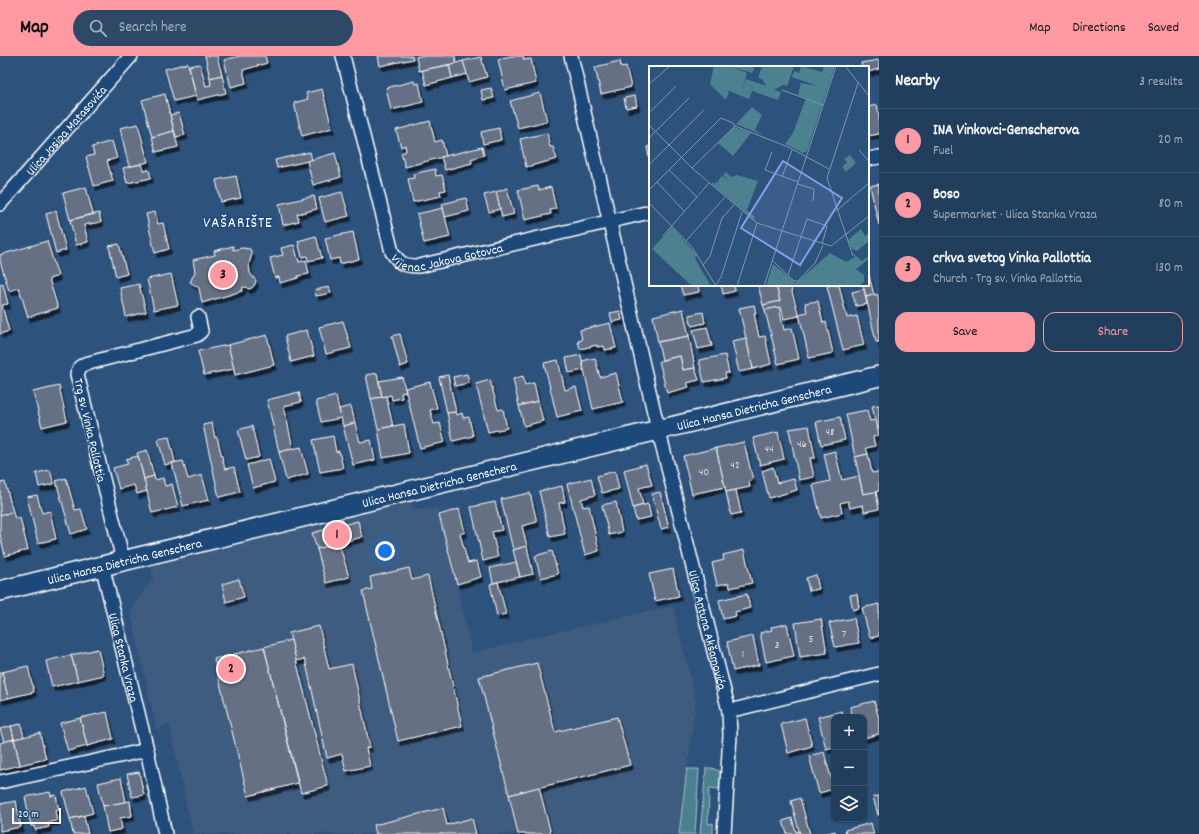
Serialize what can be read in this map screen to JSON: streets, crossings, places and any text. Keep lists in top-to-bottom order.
{
  "streets": {
    "main road": ["Ulica Hansa Dietricha Genschera"],
    "street": [
      "Ulica Josipa Matasovića",
      "Vijenac Jakova Gotovca",
      "Trg sv. Vinka Pallottia",
      "Ulica Antuna Akšamovića",
      "Ulica Stanka Vraza"
    ]
  },
  "crossings": [
    ["Ulica Hansa Dietricha Genschera", "Trg sv. Vinka Pallottia"],
    ["Ulica Hansa Dietricha Genschera", "Ulica Antuna Akšamovića"],
    ["Ulica Hansa Dietricha Genschera", "Ulica Stanka Vraza"]
  ],
  "districts": ["VAŠARIŠTE"],
  "house_numbers": [
    "48",
    "46",
    "44",
    "42",
    "40",
    "7",
    "5",
    "3",
    "1"
  ],
  "scale_bar": "20 m",
  "page": {
    "header": "Map",
    "search": "Search here",
    "nav": ["Map", "Directions", "Saved"],
    "heading": ["Nearby", "3 results"],
    "list": [
      {
        "mark": "1",
        "name": "INA Vinkovci-Genscherova",
        "note": "Fuel",
        "value": "20 m"
      },
      {
        "mark": "2",
        "name": "Boso",
        "note": "Supermarket · Ulica Stanka Vraza",
        "value": "80 m"
      },
      {
        "mark": "3",
        "name": "crkva svetog Vinka Pallottia",
        "note": "Church · Trg sv. Vinka Pallottia",
        "value": "130 m"
      }
    ],
    "pins": ["3", "1", "2"],
    "buttons": ["Save", "Share"],
    "map_buttons": ["+", "−"],
    "scale": "20 m"
  }
}
